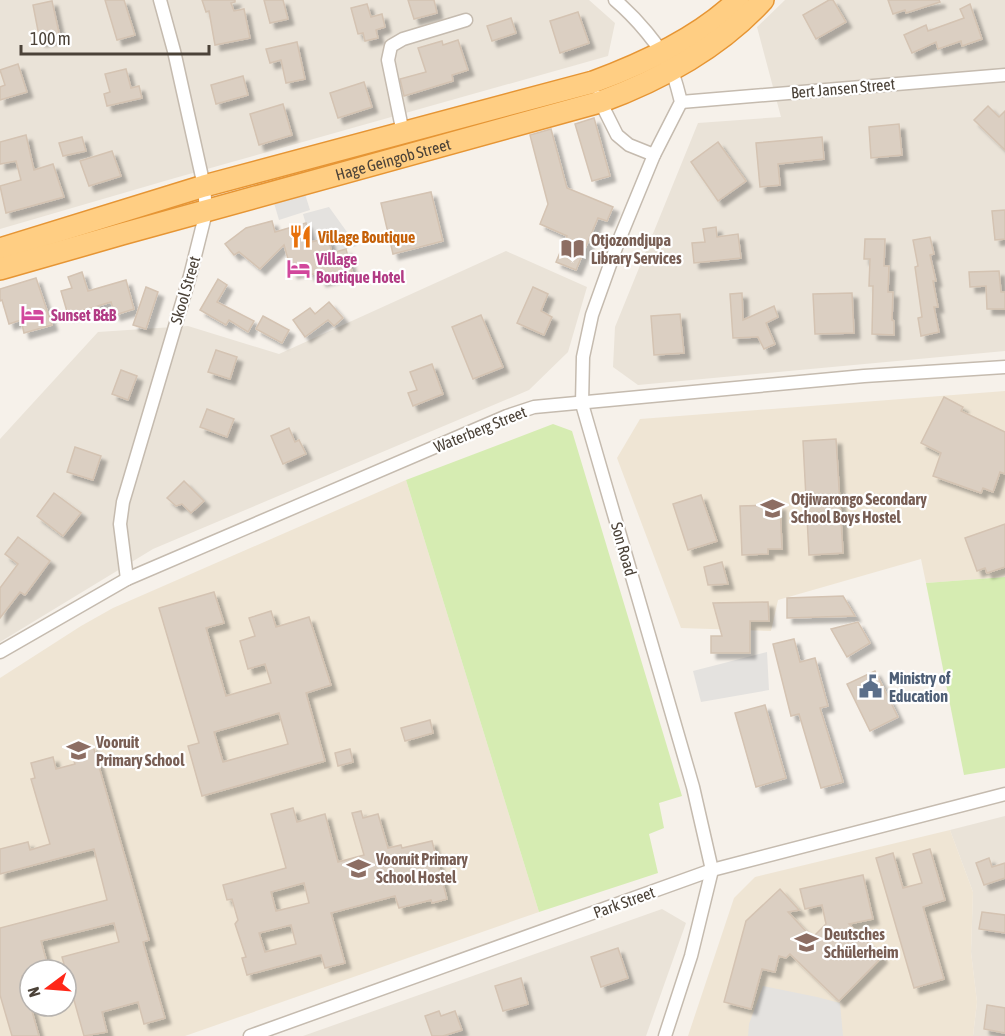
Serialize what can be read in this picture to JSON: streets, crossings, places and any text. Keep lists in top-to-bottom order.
{
  "streets": {
    "highway": ["Hage Geingob Street"],
    "street": [
      "Bert Jansen Street",
      "Skool Street",
      "Waterberg Street",
      "Son Road",
      "Park Street"
    ]
  },
  "crossings": [
    ["Bert Jansen Street", "Son Road"],
    ["Hage Geingob Street", "Skool Street"],
    ["Skool Street", "Waterberg Street"],
    ["Waterberg Street", "Son Road"],
    ["Son Road", "Park Street"]
  ],
  "places": {
    "restaurant": ["Village Boutique"],
    "library": ["Otjozondjupa Library Services"],
    "hotel": ["Village Boutique Hotel", "Sunset B&B"],
    "school or university": [
      "Otjiwarongo Secondary School Boys Hostel",
      "Vooruit Primary School",
      "Vooruit Primary School Hostel",
      "Deutsches Schülerheim"
    ],
    "public building": ["Ministry of Education"]
  },
  "scale_bar": "100 m",
  "north": "left"
}
